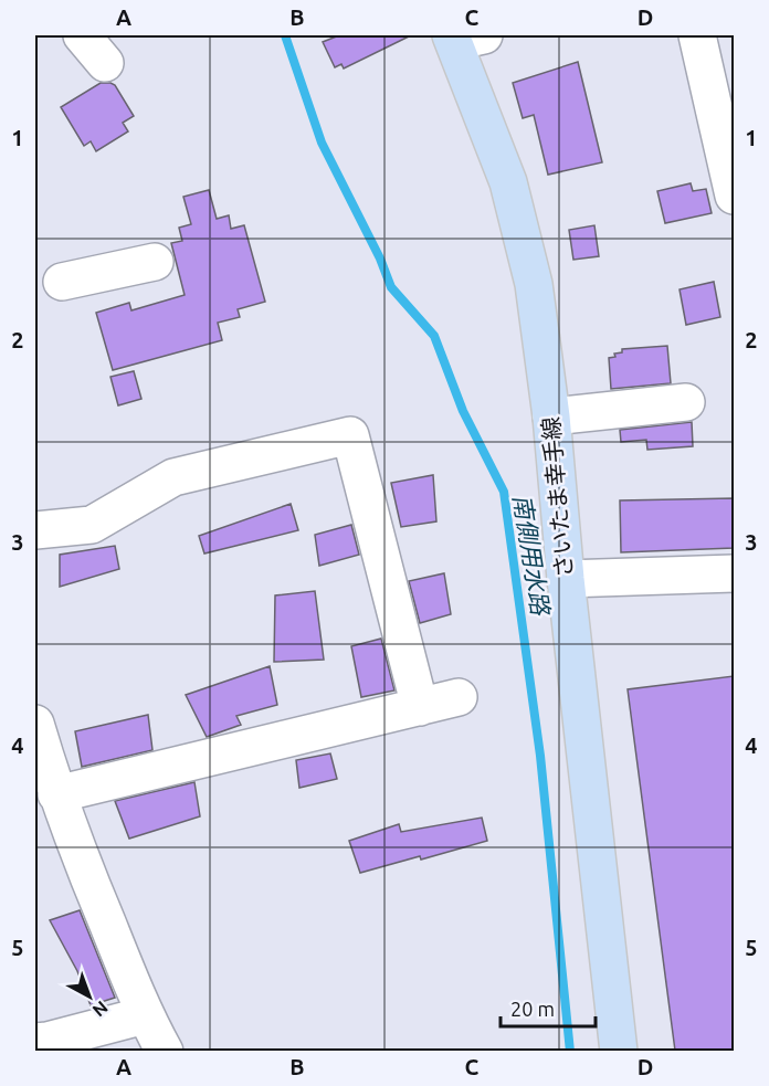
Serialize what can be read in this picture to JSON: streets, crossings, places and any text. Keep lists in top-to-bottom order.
{
  "streets": {
    "main road": ["さいたま幸手線"]
  },
  "water": ["南側用水路"],
  "scale_bar": "20 m",
  "north": "bottom right",
  "grid": {
    "columns": [
      "A",
      "B",
      "C",
      "D"
    ],
    "rows": [
      "1",
      "2",
      "3",
      "4",
      "5"
    ]
  }
}
